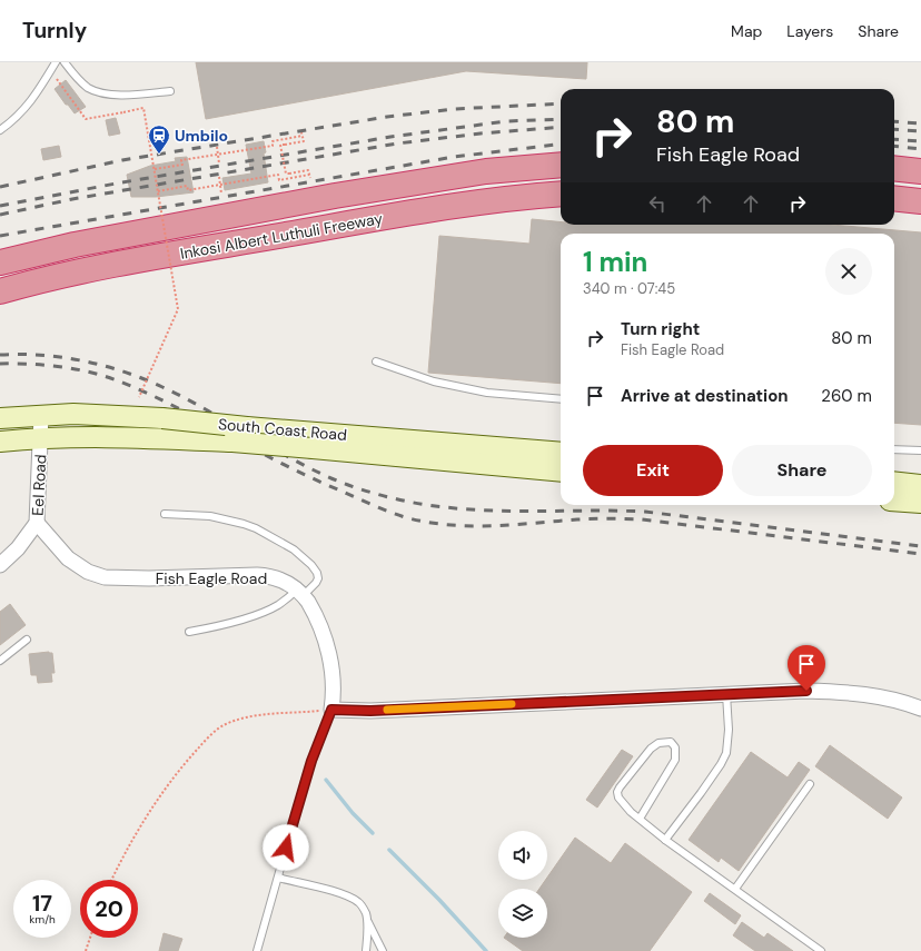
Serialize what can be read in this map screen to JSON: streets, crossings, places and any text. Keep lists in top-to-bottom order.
{
  "streets": {
    "highway": ["Inkosi Albert Luthuli Freeway"],
    "street": ["South Coast Road", "Eel Road", "Fish Eagle Road"]
  },
  "crossings": [
    ["South Coast Road", "Eel Road"],
    ["Eel Road", "Fish Eagle Road"]
  ],
  "places": {
    "station": ["Umbilo"]
  },
  "page": {
    "header": "Turnly",
    "nav": ["Map", "Layers", "Share"],
    "turn": ["80 m", "Fish Eagle Road"],
    "heading": ["1 min", "340 m · 07:45"],
    "list": [
      {
        "name": "Turn right",
        "note": "Fish Eagle Road",
        "value": "80 m"
      },
      {
        "name": "Arrive at destination",
        "value": "260 m"
      }
    ],
    "buttons": ["Exit", "Share"],
    "speed": "17 km/h",
    "limit": "20"
  }
}
